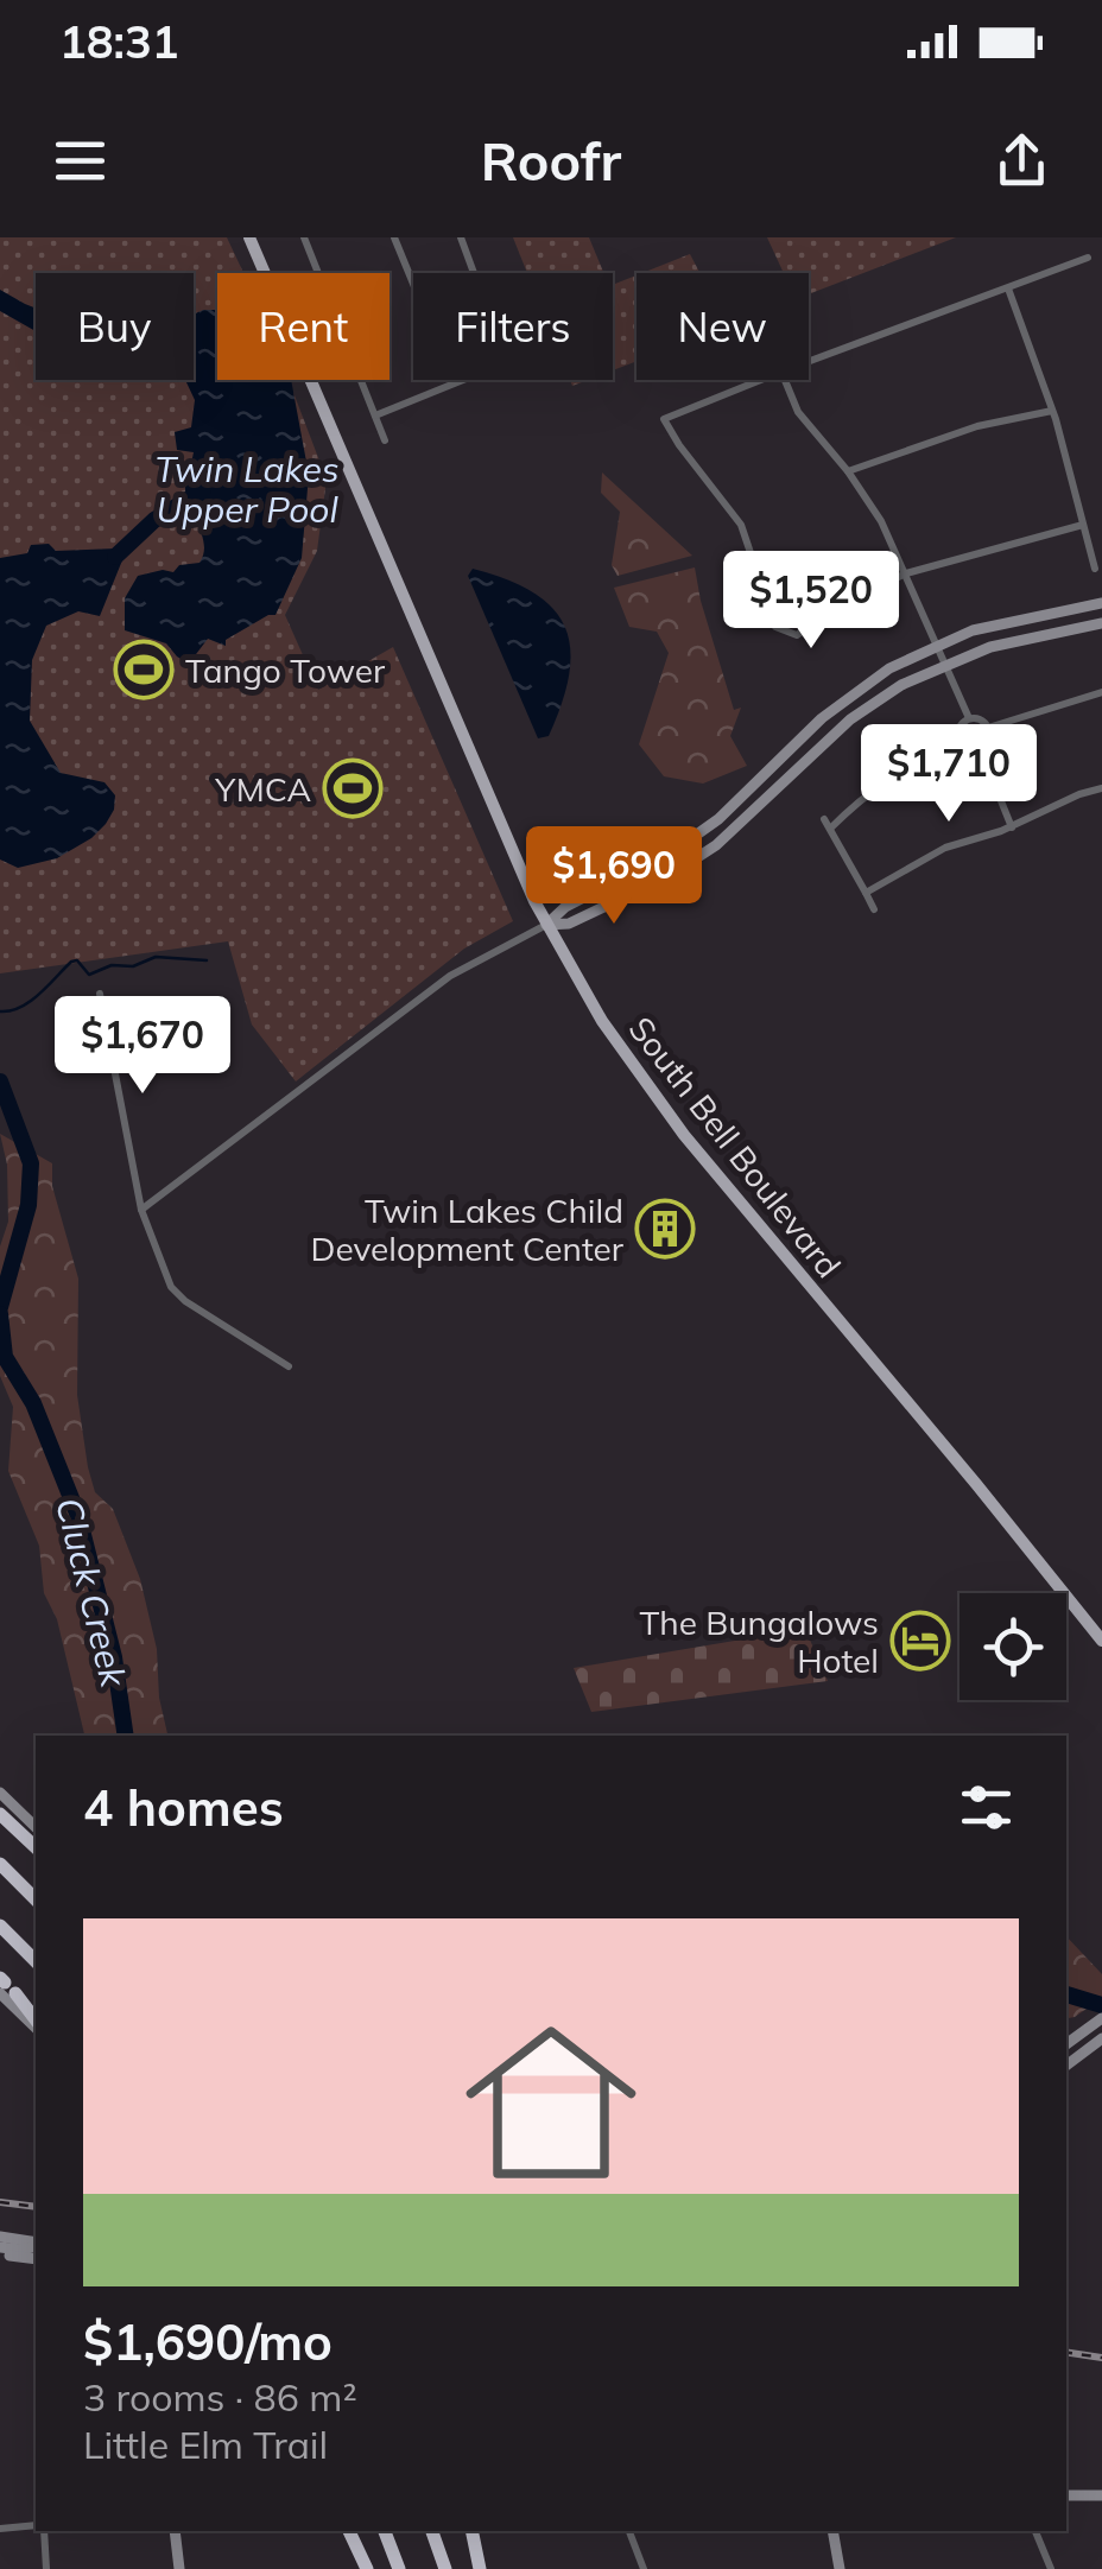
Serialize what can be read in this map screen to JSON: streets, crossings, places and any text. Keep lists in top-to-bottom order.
{
  "streets": {
    "main road": ["South Bell Boulevard"]
  },
  "water": ["Twin Lakes Upper Pool", "Cluck Creek"],
  "places": {
    "sports": ["Tango Tower", "YMCA"],
    "building": ["Twin Lakes Child Development Center"],
    "hotel": ["The Bungalows Hotel"]
  },
  "page": {
    "status": "18:31",
    "header": "Roofr",
    "chip": [
      "Buy",
      "Rent",
      "Filters",
      "New"
    ],
    "price": [
      "$1,520",
      "$1,710",
      "$1,690",
      "$1,670"
    ],
    "heading": "4 homes",
    "list": [
      {
        "name": "$1,690/mo",
        "note": "3 rooms · 86 m² · Little Elm Trail"
      }
    ]
  }
}
